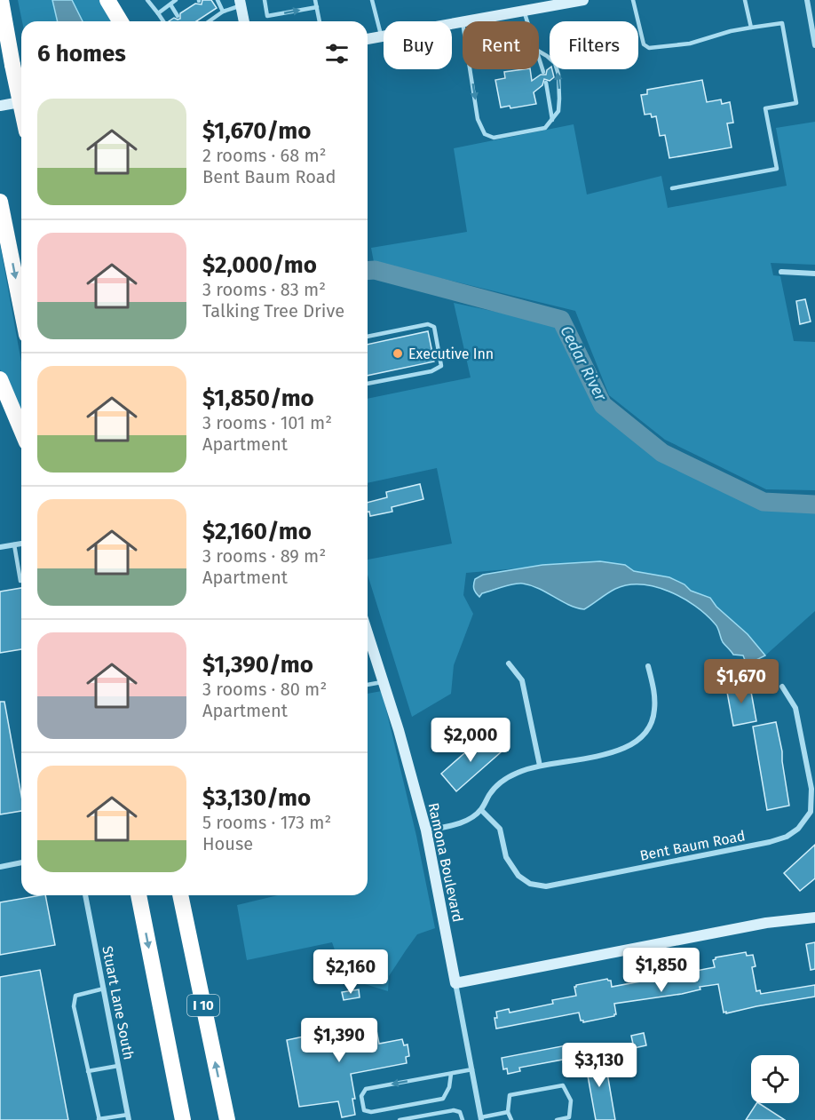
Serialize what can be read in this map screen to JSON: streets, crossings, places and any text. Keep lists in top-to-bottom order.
{
  "streets": {
    "highway": ["I 10"],
    "street": ["Bent Baum Road", "Ramona Boulevard", "Stuart Lane South"]
  },
  "water": ["Cedar River"],
  "places": ["Executive Inn"],
  "page": {
    "chip": ["Buy", "Rent", "Filters"],
    "heading": "6 homes",
    "list": [
      {
        "name": "$1,670/mo",
        "note": "2 rooms · 68 m² · Bent Baum Road"
      },
      {
        "name": "$2,000/mo",
        "note": "3 rooms · 83 m² · Talking Tree Drive"
      },
      {
        "name": "$1,850/mo",
        "note": "3 rooms · 101 m² · Apartment"
      },
      {
        "name": "$2,160/mo",
        "note": "3 rooms · 89 m² · Apartment"
      },
      {
        "name": "$1,390/mo",
        "note": "3 rooms · 80 m² · Apartment"
      },
      {
        "name": "$3,130/mo",
        "note": "5 rooms · 173 m² · House"
      }
    ],
    "price": [
      "$1,670",
      "$2,000",
      "$1,850",
      "$2,160",
      "$1,390",
      "$3,130"
    ]
  }
}
